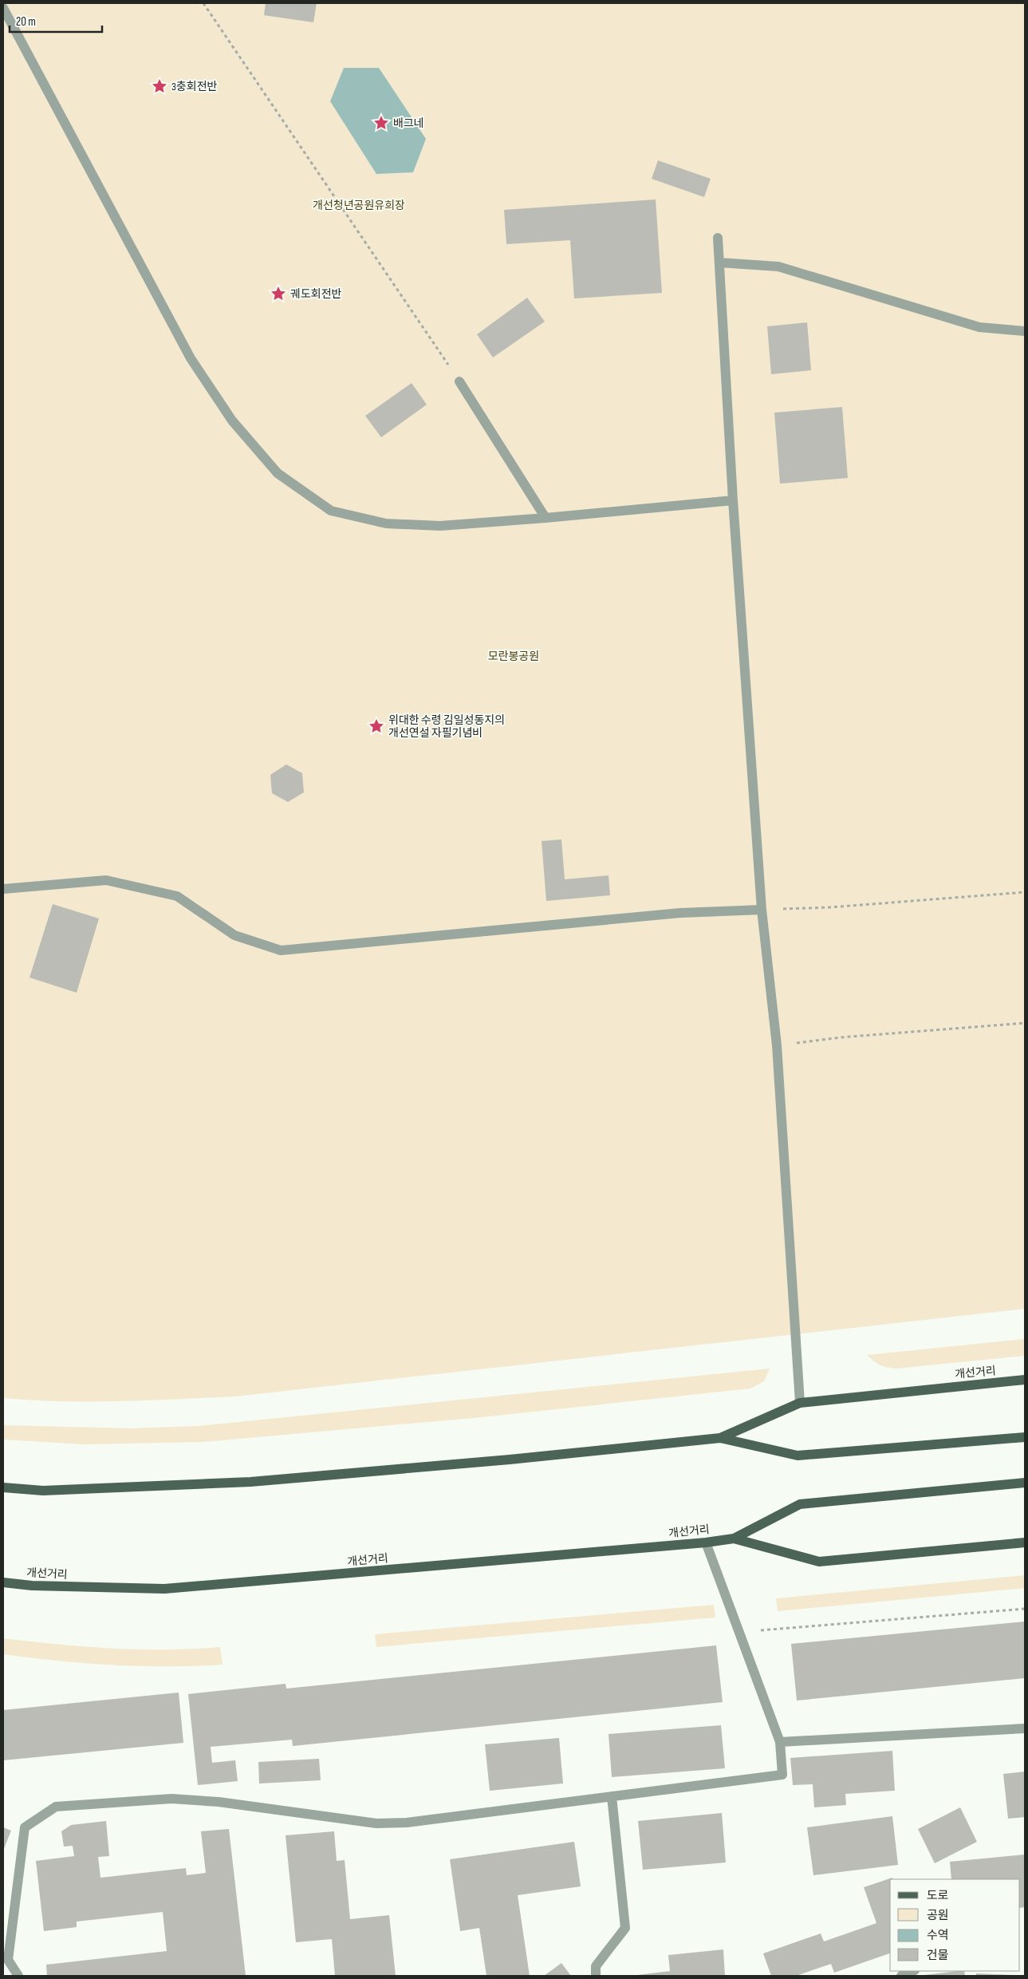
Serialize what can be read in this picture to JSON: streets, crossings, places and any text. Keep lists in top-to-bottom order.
{
  "streets": {
    "main road": ["개선거리"]
  },
  "parks": ["개선청년공원유희장", "모란봉공원"],
  "places": {
    "place": [
      "3충회전반",
      "배그네",
      "궤도회전반",
      "위대한 수령 김일성동지의 개선연설 자필기념비"
    ]
  },
  "legend": [
    "도로",
    "공원",
    "수역",
    "건물"
  ],
  "scale_bar": "20 m"
}
